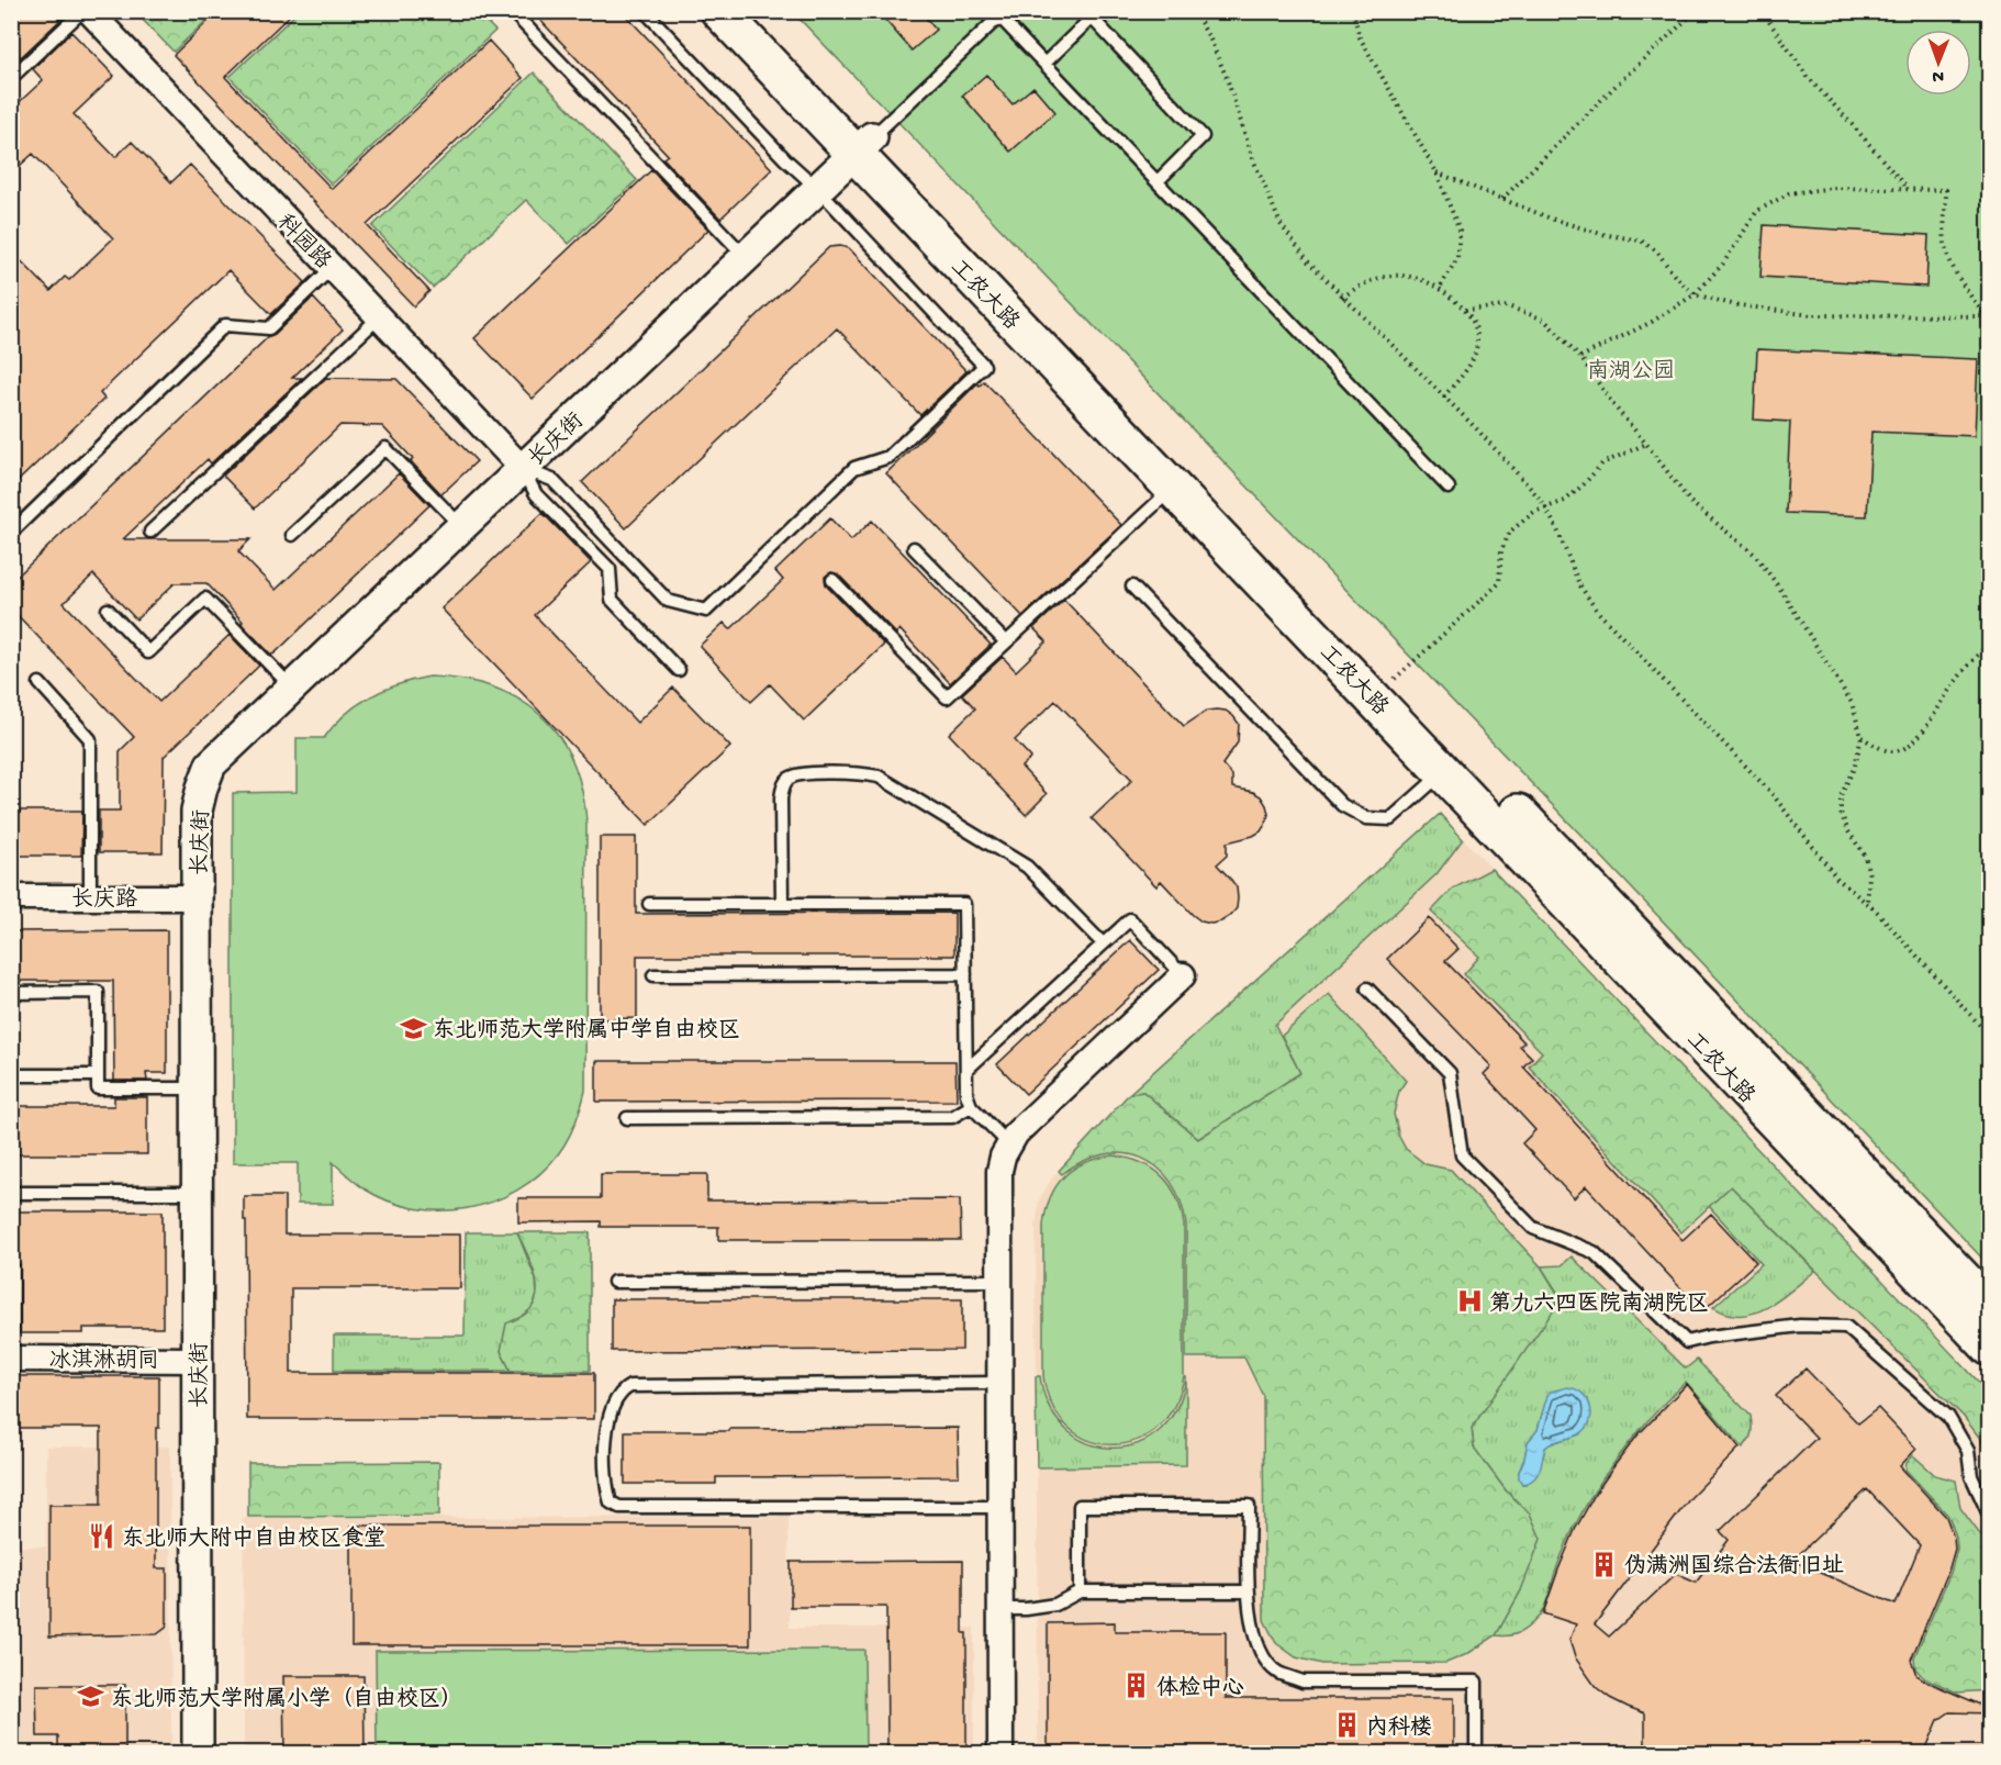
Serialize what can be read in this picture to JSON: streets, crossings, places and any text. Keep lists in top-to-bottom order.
{
  "streets": {
    "main road": ["工农大路"],
    "street": [
      "科园路",
      "长庆街",
      "长庆路",
      "冰淇淋胡同"
    ]
  },
  "crossings": [
    ["科园路", "长庆街"],
    ["工农大路", "长庆街"],
    ["长庆街", "长庆路"],
    ["长庆街", "冰淇淋胡同"]
  ],
  "parks": ["南湖公园"],
  "places": {
    "school or university": ["东北师范大学附属中学自由校区", "东北师范大学附属小学（自由校区）"],
    "hospital": ["第九六四医院南湖院区"],
    "restaurant": ["东北师大附中自由校区食堂"],
    "building": ["伪满洲国综合法衙旧址", "体检中心", "内科楼"]
  },
  "north": "bottom"
}
